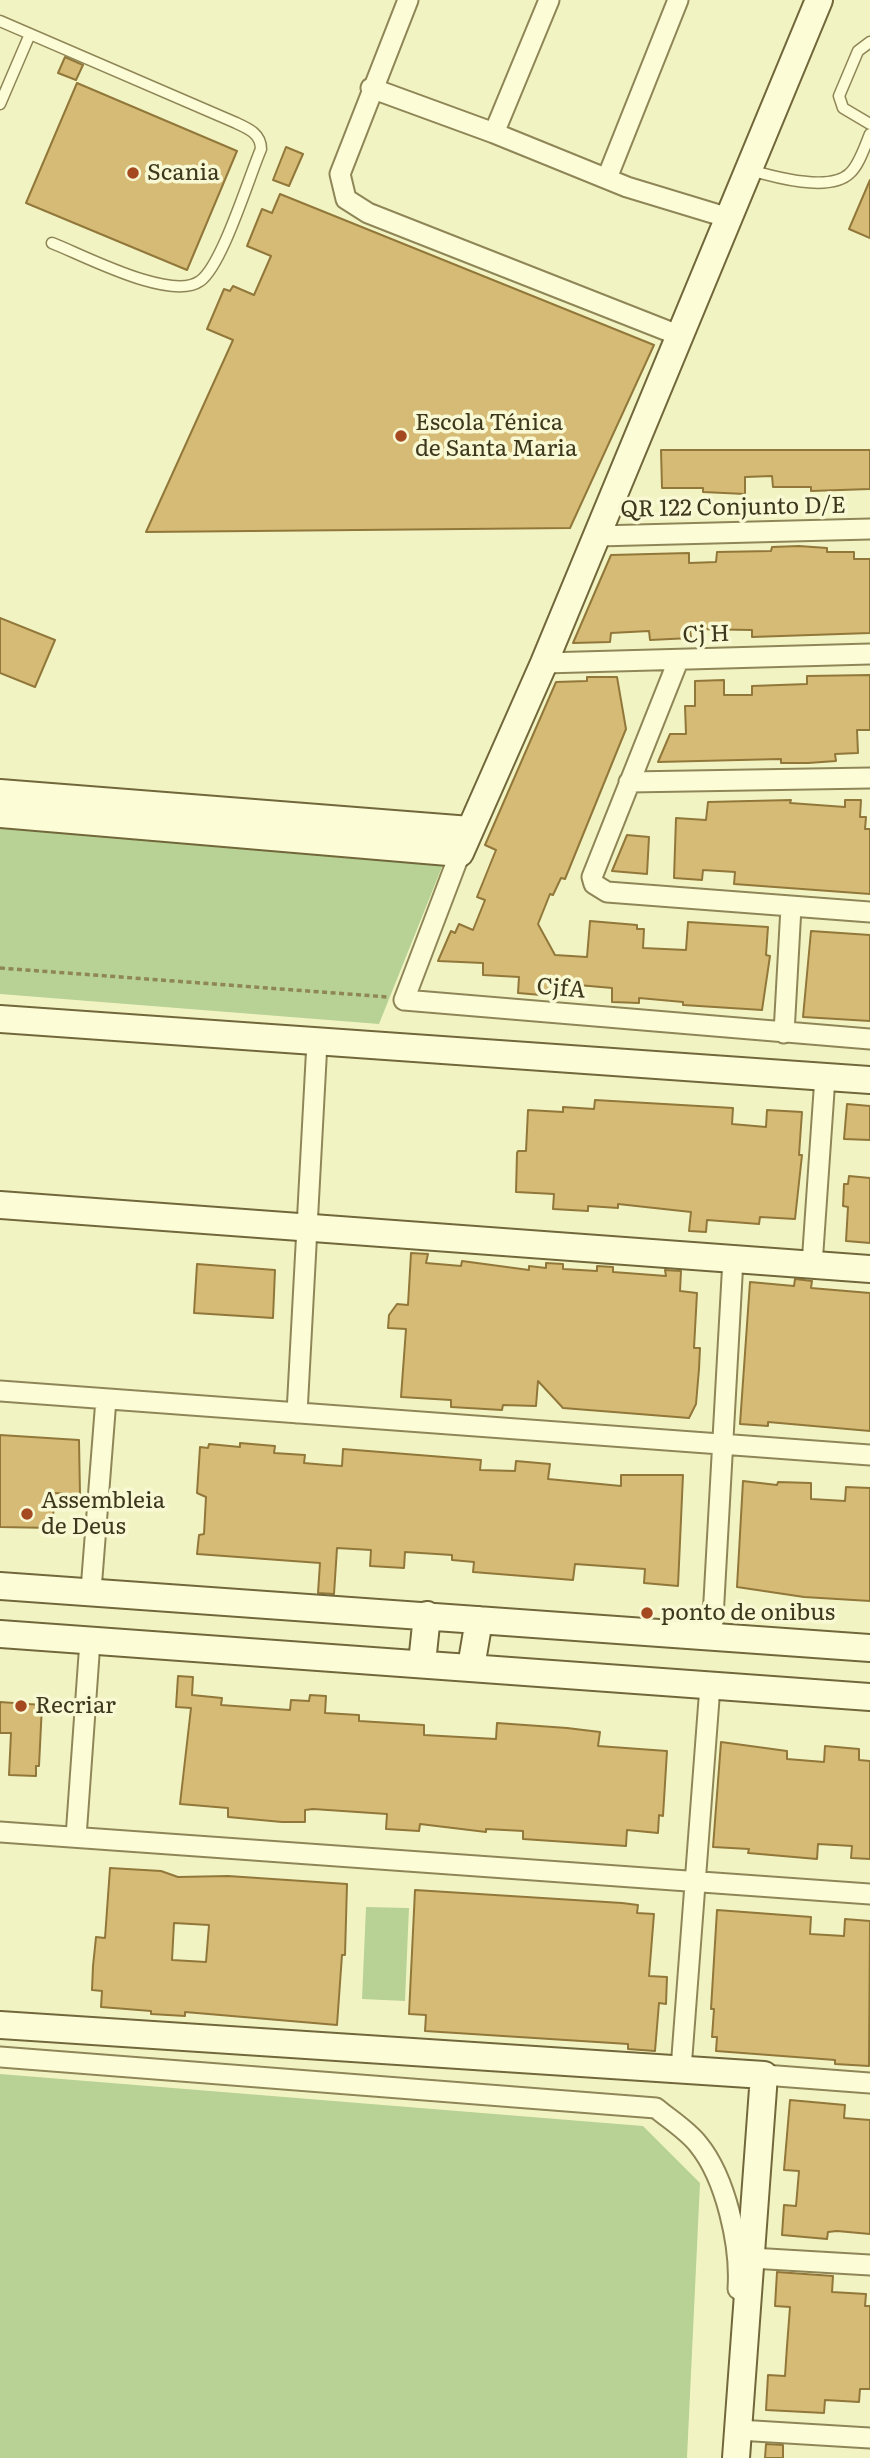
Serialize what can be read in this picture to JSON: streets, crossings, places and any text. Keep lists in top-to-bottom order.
{
  "streets": {
    "street": ["QR 122 Conjunto D/E", "Cj H", "CjfA"]
  },
  "places": [
    "Scania",
    "Escola Ténica de Santa Maria",
    "Assembleia de Deus",
    "ponto de onibus",
    "Recriar"
  ]
}
